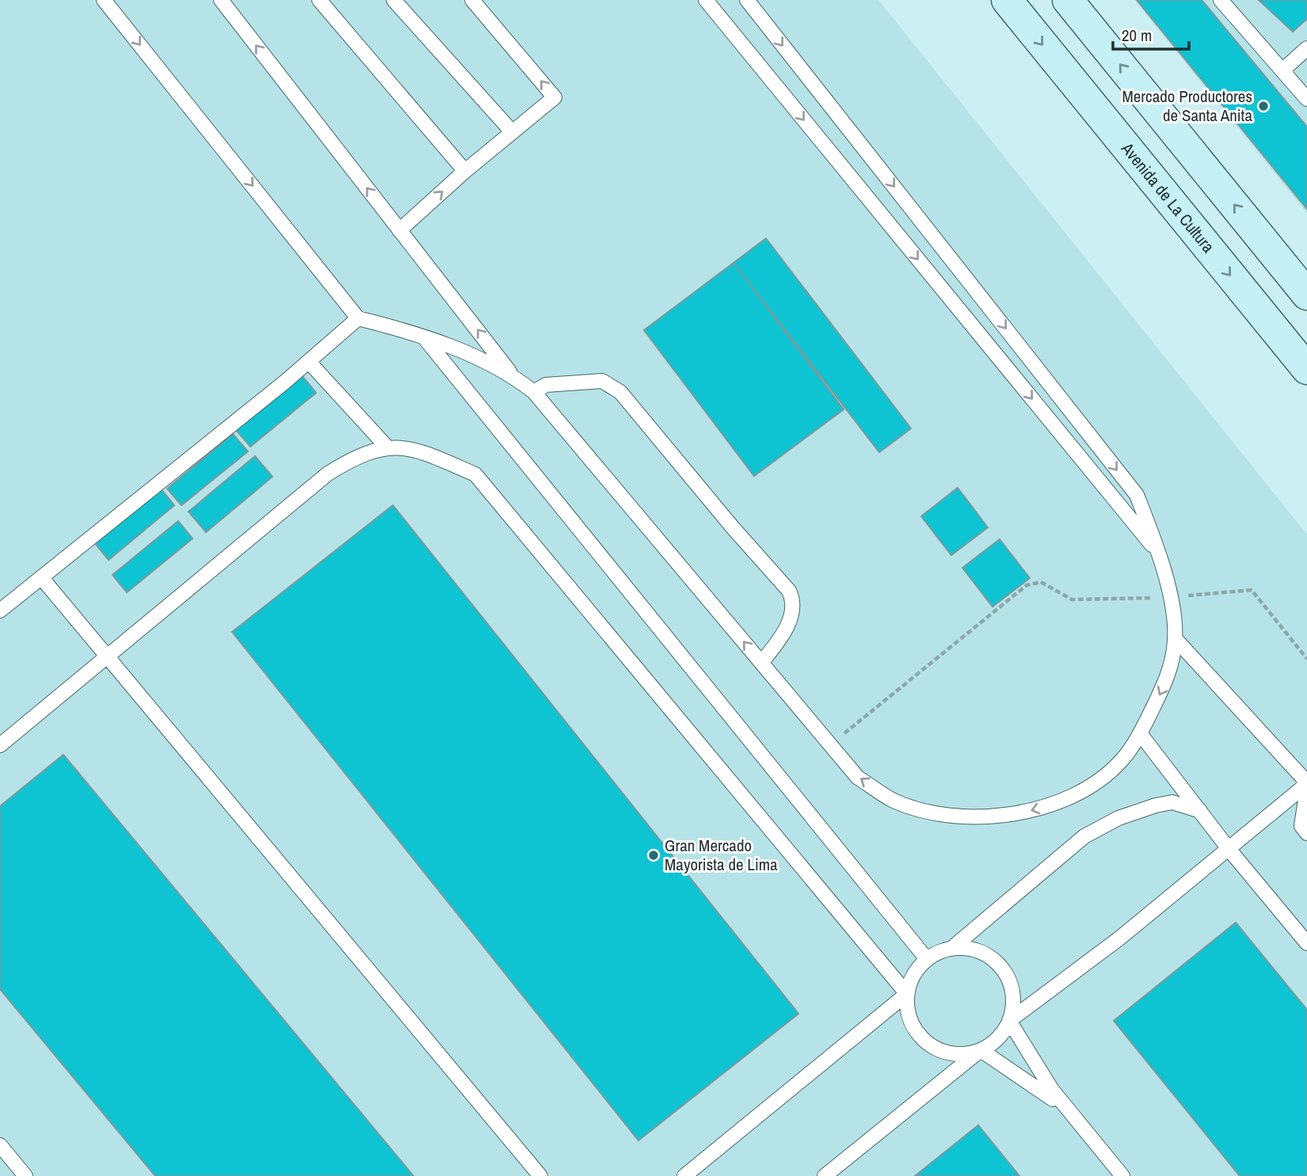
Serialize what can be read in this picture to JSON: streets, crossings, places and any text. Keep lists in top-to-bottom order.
{
  "streets": {
    "main road": ["Avenida de La Cultura"]
  },
  "places": ["Mercado Productores de Santa Anita", "Gran Mercado Mayorista de Lima"],
  "scale_bar": "20 m"
}
